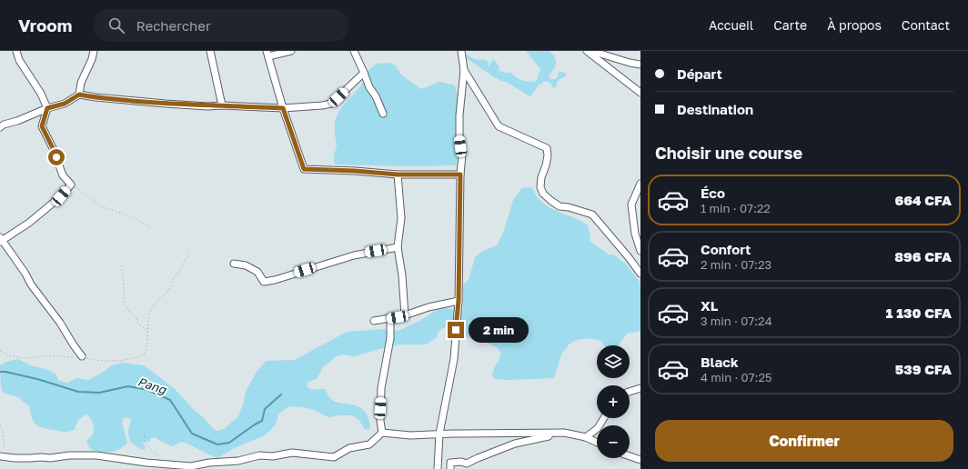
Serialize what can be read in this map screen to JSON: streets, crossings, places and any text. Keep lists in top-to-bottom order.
{
  "water": ["Pang"],
  "page": {
    "header": "Vroom",
    "search": "Rechercher",
    "nav": [
      "Accueil",
      "Carte",
      "À propos",
      "Contact"
    ],
    "banner": ["Départ", "Destination"],
    "heading": "Choisir une course",
    "list": [
      {
        "name": "Éco",
        "note": "1 min · 07:22",
        "value": "664 CFA"
      },
      {
        "name": "Confort",
        "note": "2 min · 07:23",
        "value": "896 CFA"
      },
      {
        "name": "XL",
        "note": "3 min · 07:24",
        "value": "1 130 CFA"
      },
      {
        "name": "Black",
        "note": "4 min · 07:25",
        "value": "539 CFA"
      }
    ],
    "bubble": "2 min",
    "map_buttons": ["+", "−"],
    "buttons": "Confirmer"
  }
}
